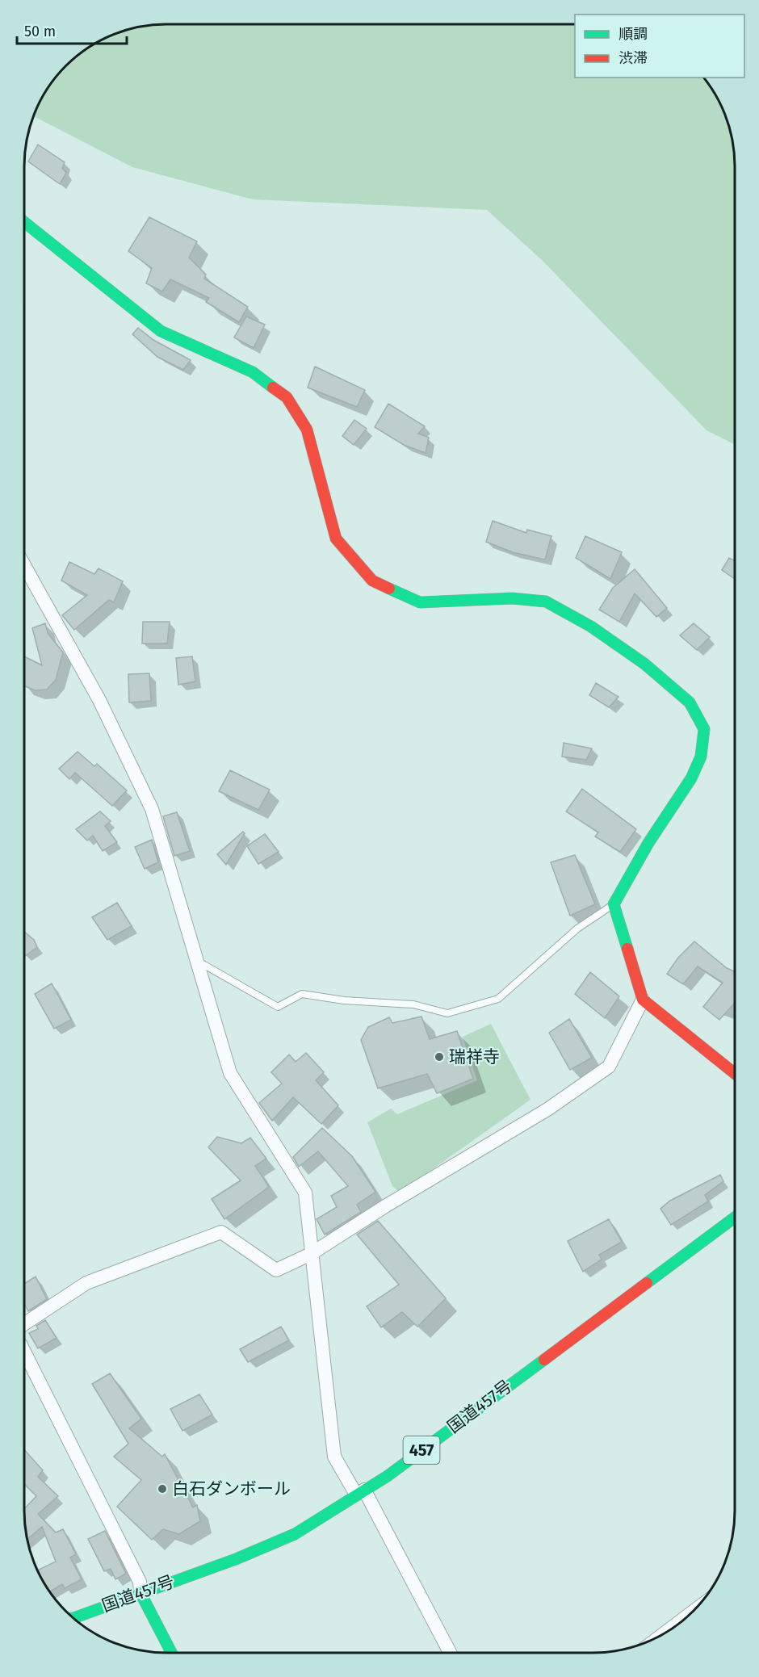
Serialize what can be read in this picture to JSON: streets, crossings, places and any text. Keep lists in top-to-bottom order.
{
  "streets": {
    "main road": ["国道457号", "457"]
  },
  "places": ["瑞祥寺", "白石ダンボール"],
  "legend": ["順調", "渋滞"],
  "scale_bar": "50 m"
}
